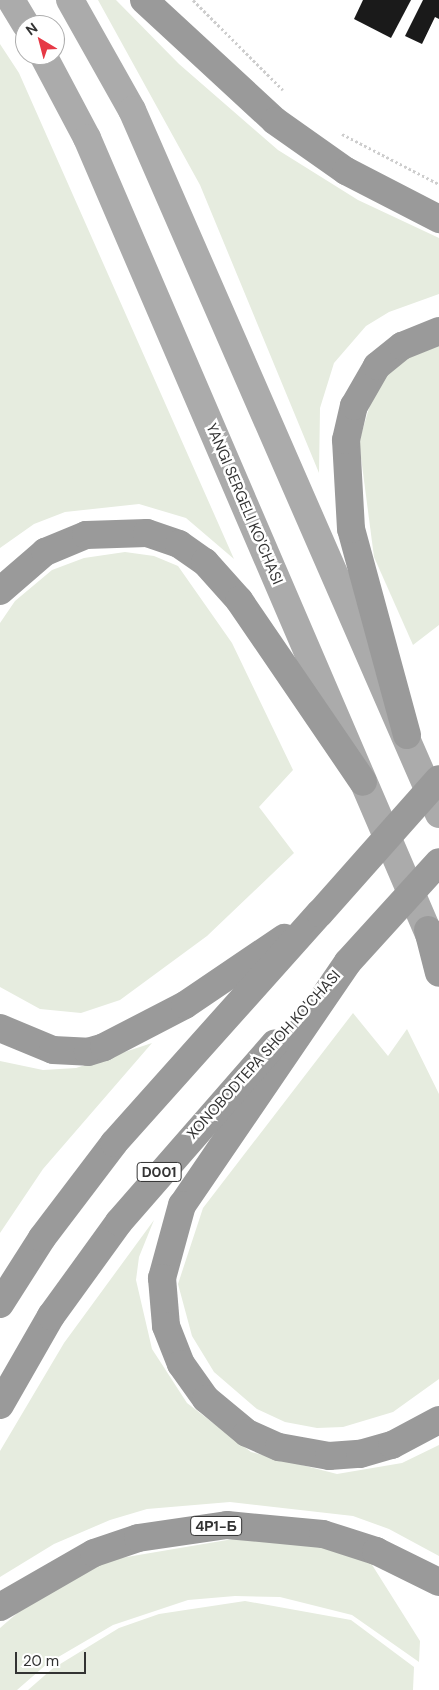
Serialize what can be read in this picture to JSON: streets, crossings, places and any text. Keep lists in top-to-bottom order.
{
  "streets": {
    "highway": ["XONOBODTEPA SHOH KO'CHASI", "D001", "4Р1-Б"],
    "main road": ["YANGI SERGELI KO'CHASI"]
  },
  "scale_bar": "20 m",
  "north": "top left"
}
